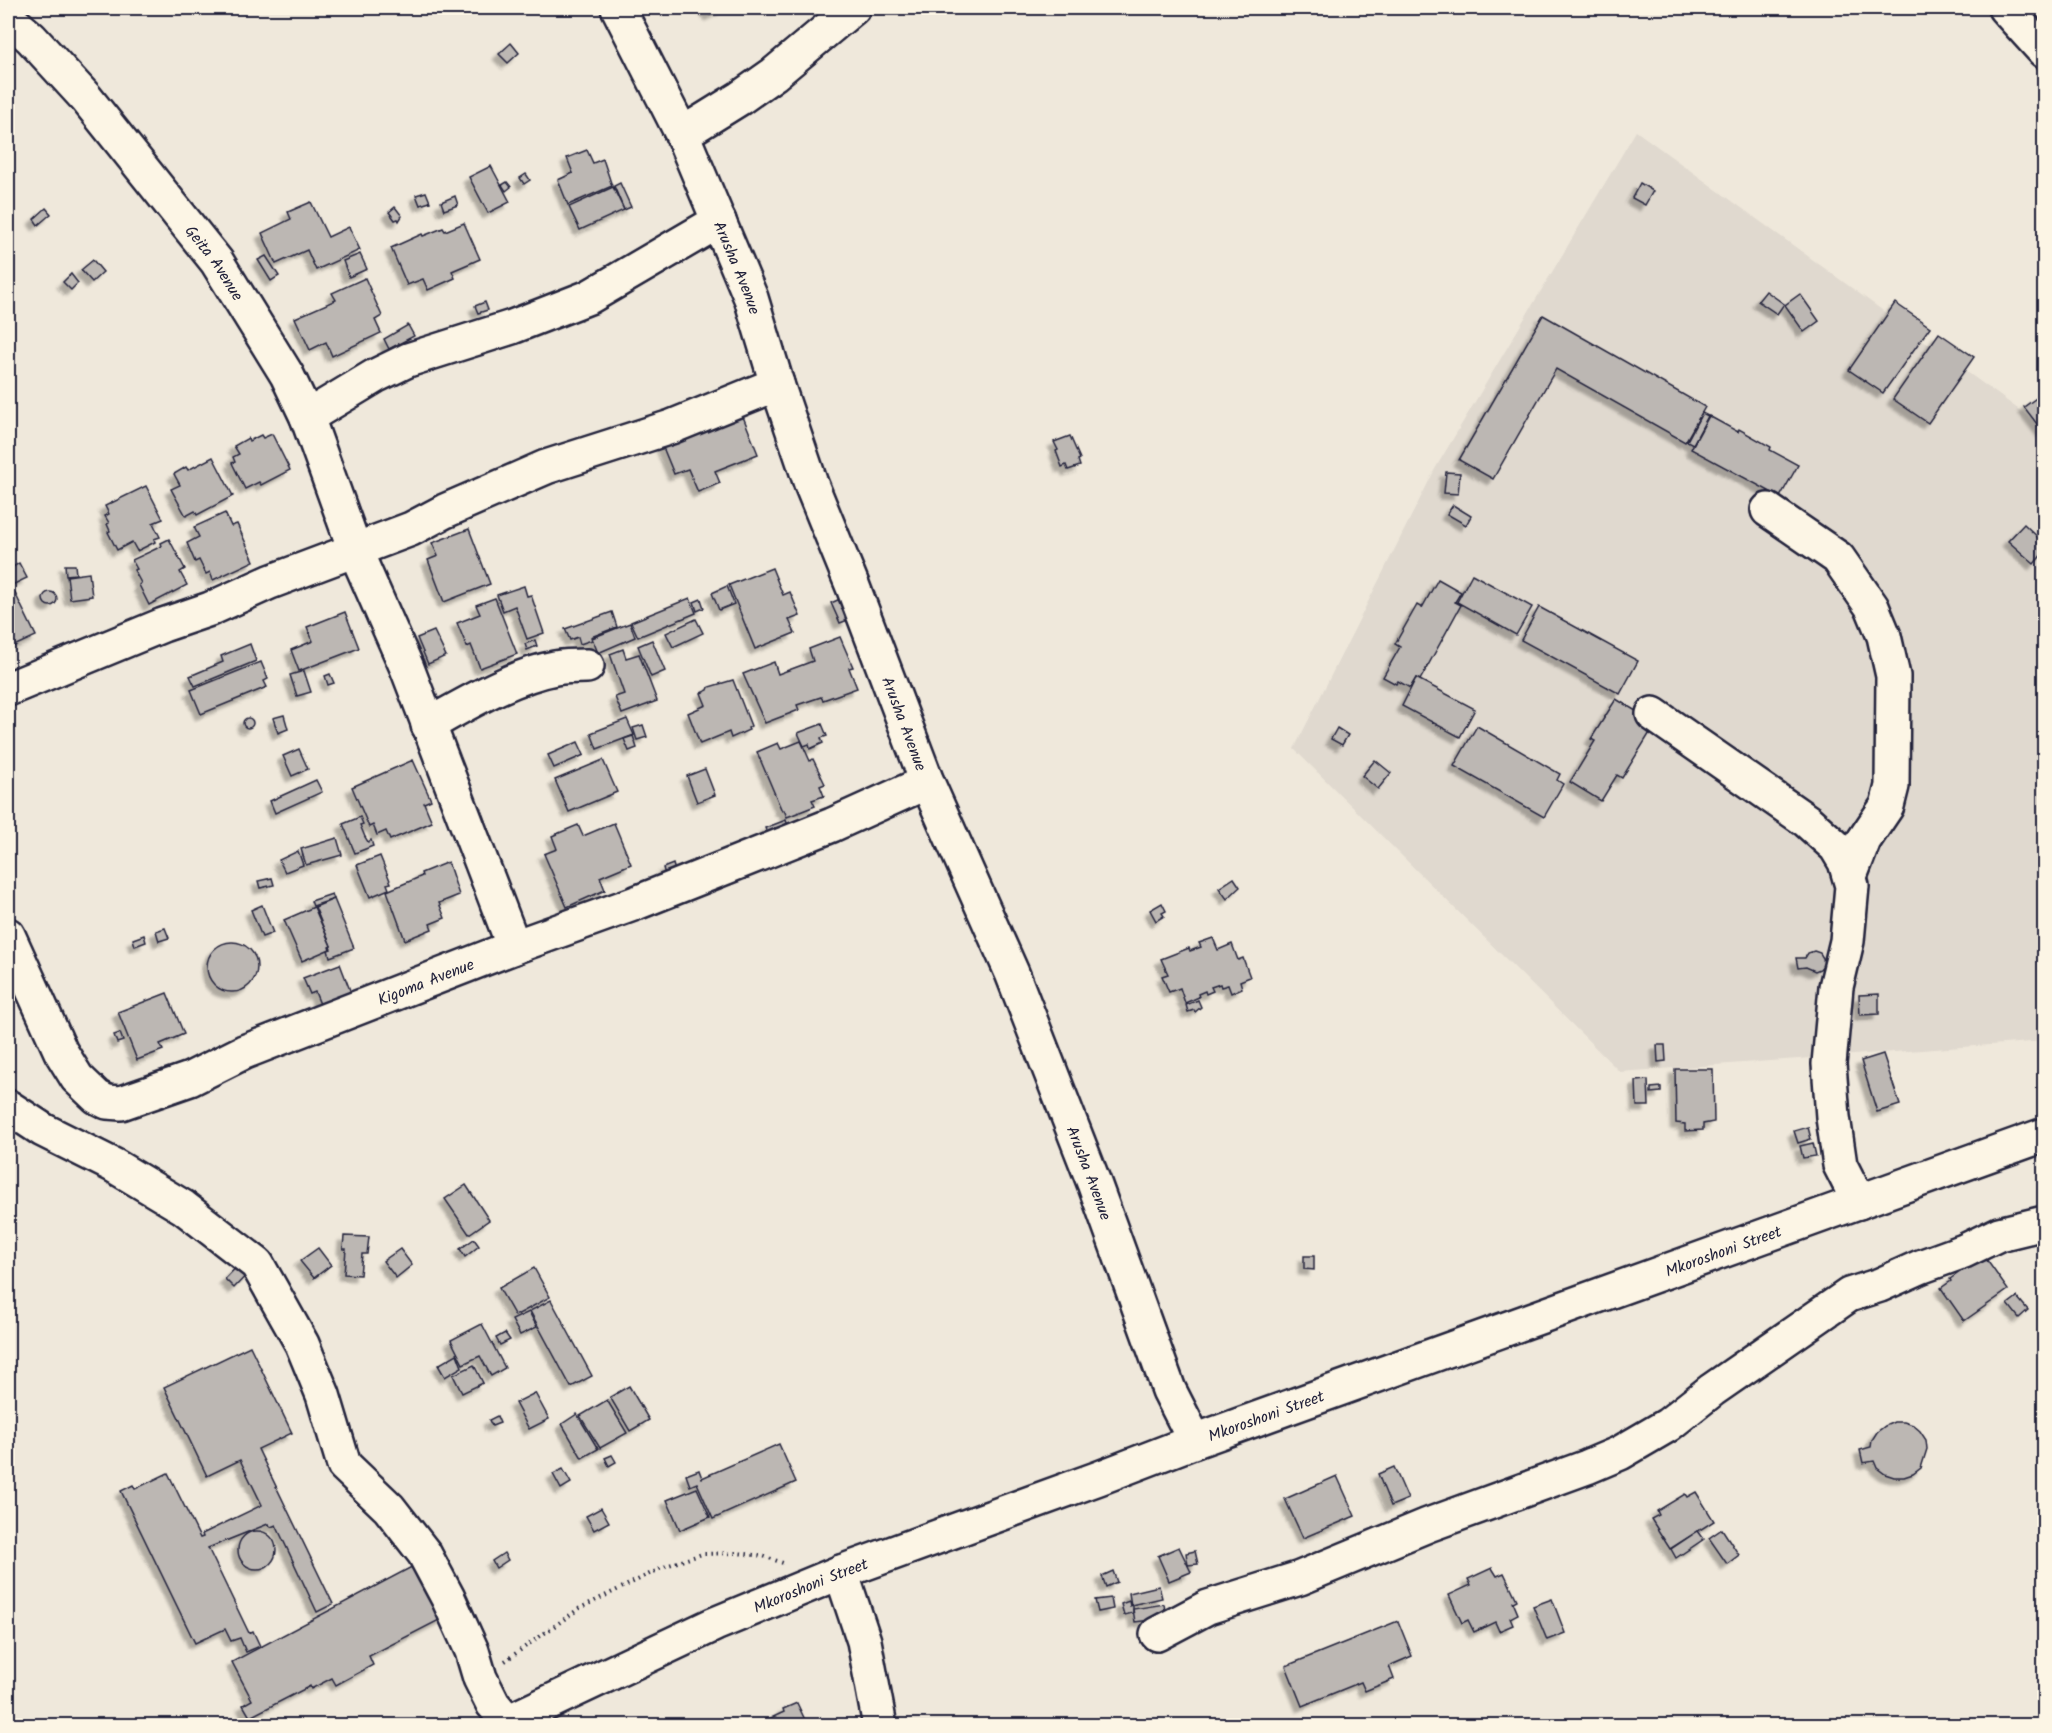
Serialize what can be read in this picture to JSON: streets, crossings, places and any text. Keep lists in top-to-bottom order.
{
  "streets": {
    "street": [
      "Geita Avenue",
      "Arusha Avenue",
      "Kigoma Avenue",
      "Mkoroshoni Street"
    ]
  },
  "crossings": [
    ["Geita Avenue", "Kigoma Avenue"],
    ["Arusha Avenue", "Kigoma Avenue"],
    ["Arusha Avenue", "Mkoroshoni Street"]
  ]
}
